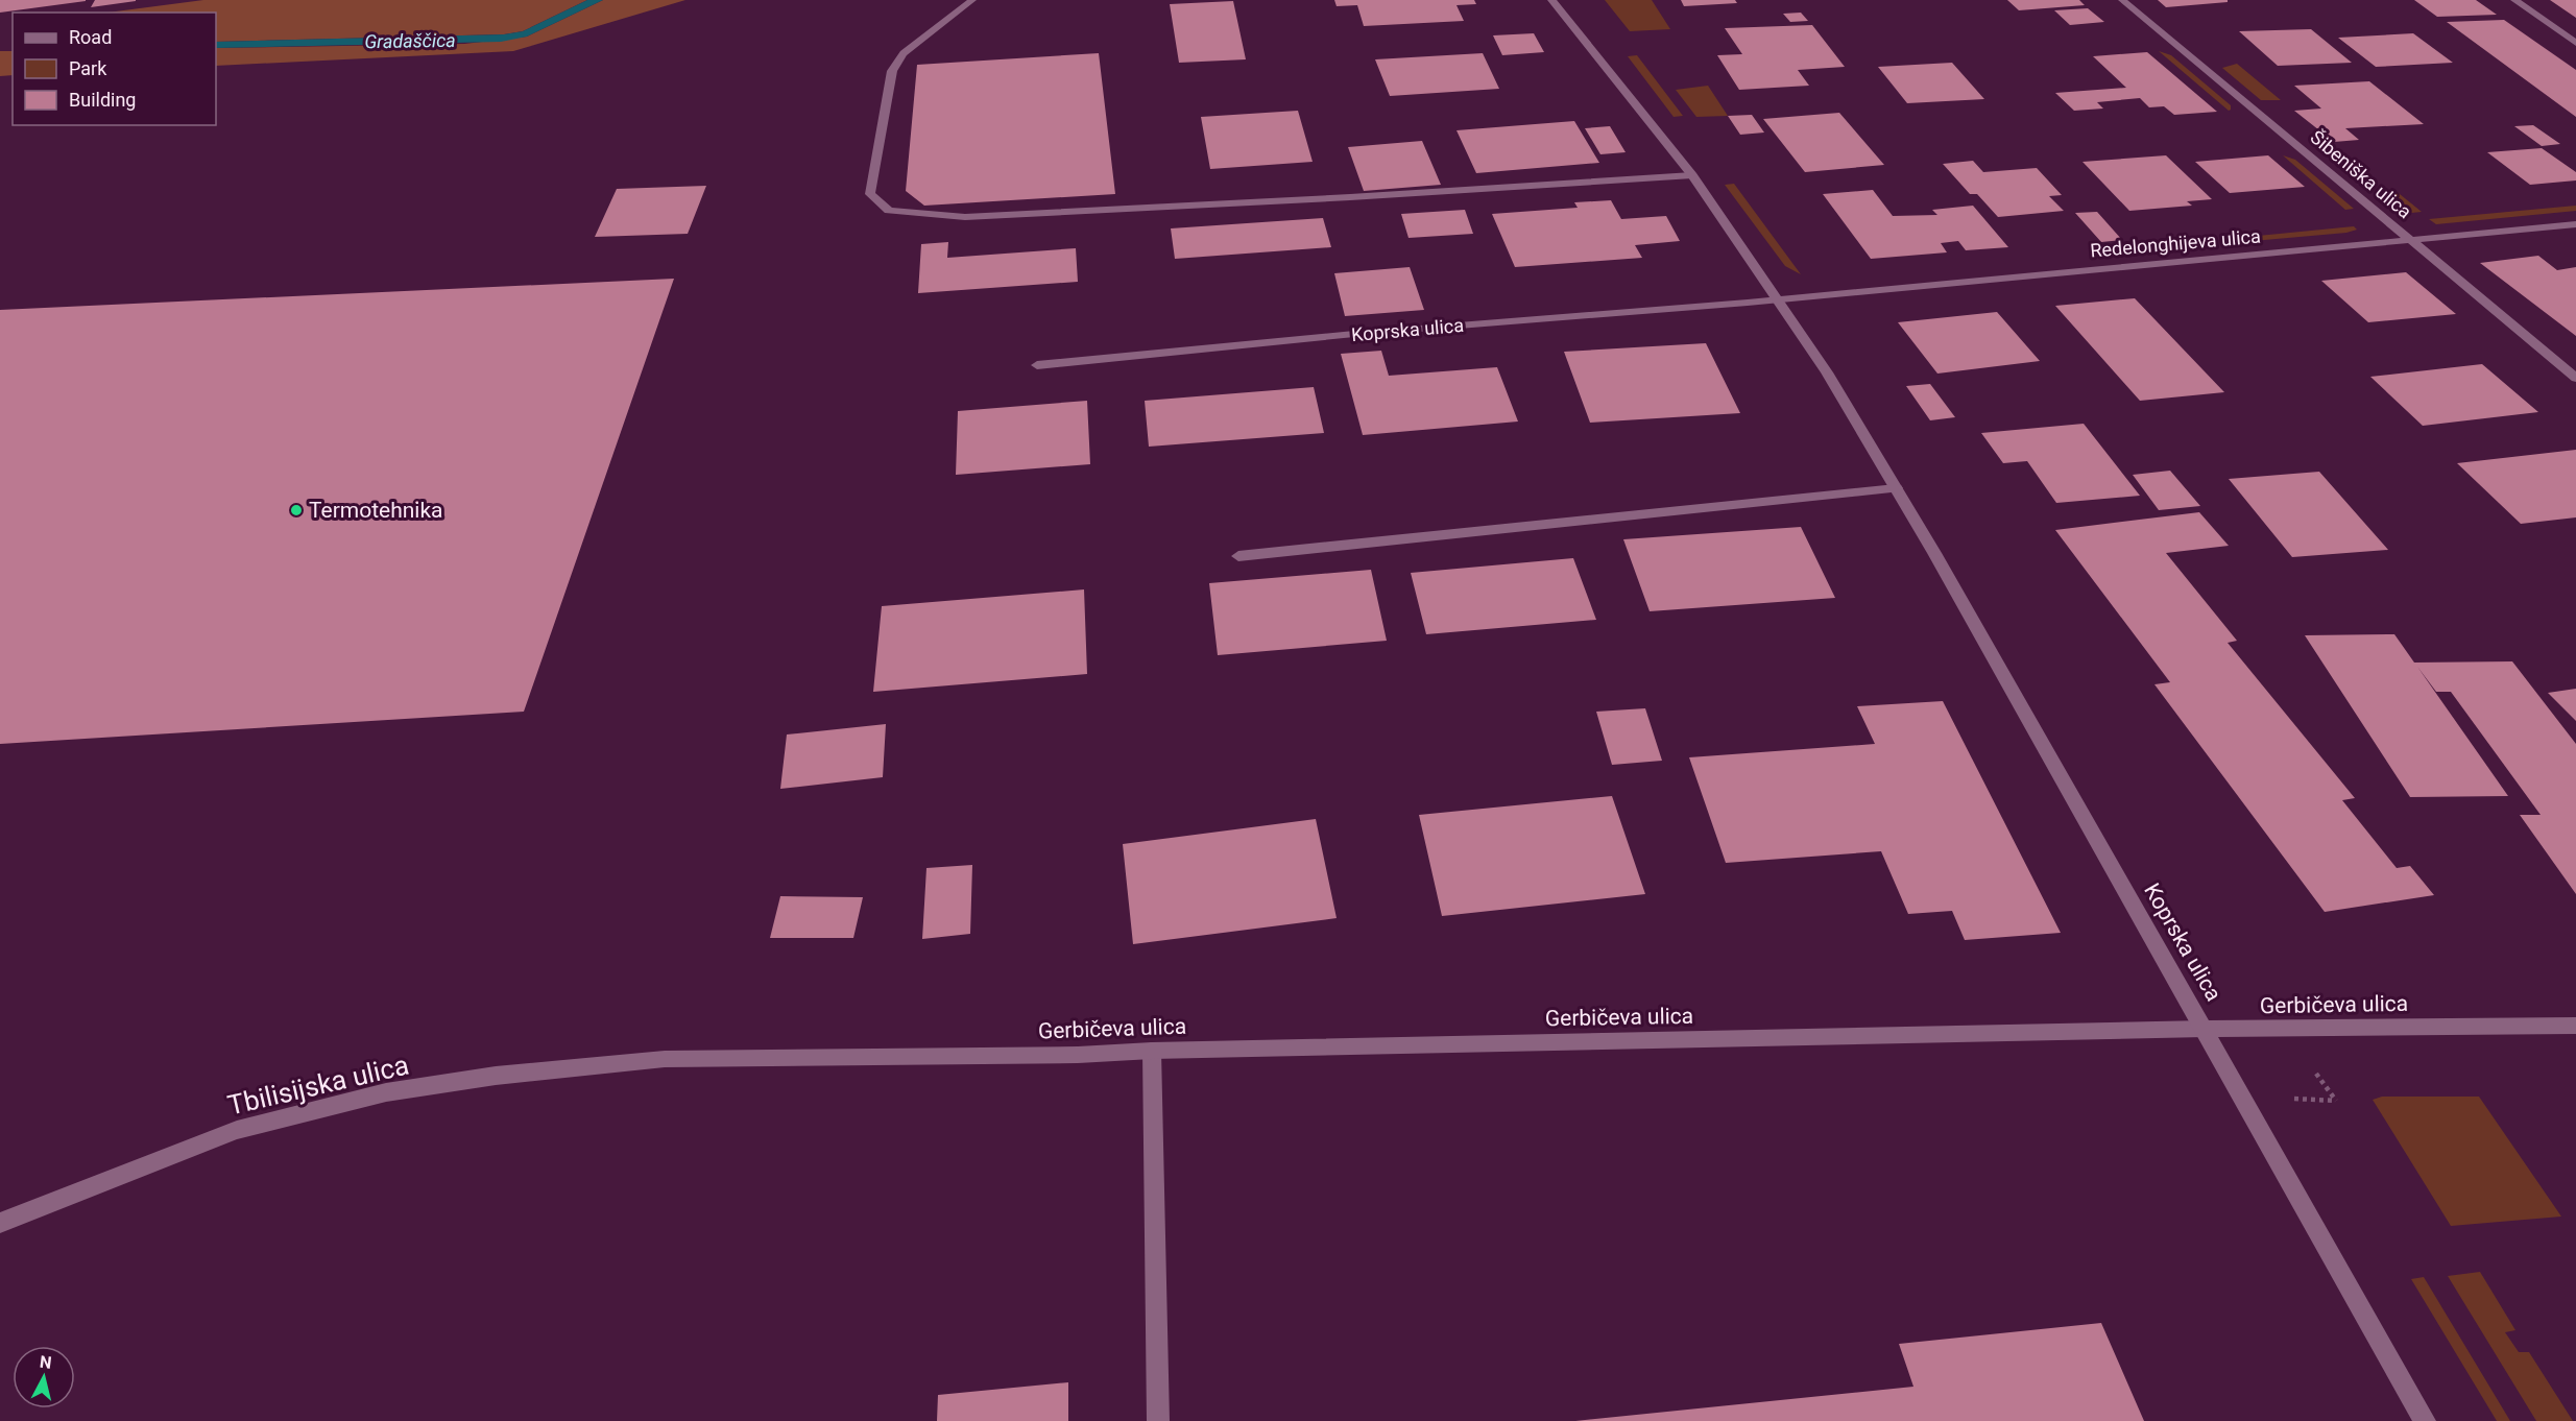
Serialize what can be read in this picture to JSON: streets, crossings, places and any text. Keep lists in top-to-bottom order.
{
  "streets": {
    "street": [
      "Šibeniška ulica",
      "Redelonghijeva ulica",
      "Koprska ulica",
      "Gerbičeva ulica",
      "Tbilisijska ulica"
    ]
  },
  "crossings": [
    ["Šibeniška ulica", "Redelonghijeva ulica"],
    ["Redelonghijeva ulica", "Koprska ulica"],
    ["Koprska ulica", "Gerbičeva ulica"],
    ["Gerbičeva ulica", "Tbilisijska ulica"]
  ],
  "water": ["Gradaščica"],
  "places": ["Termotehnika"],
  "legend": ["Road", "Park", "Building"],
  "north": "top"
}
